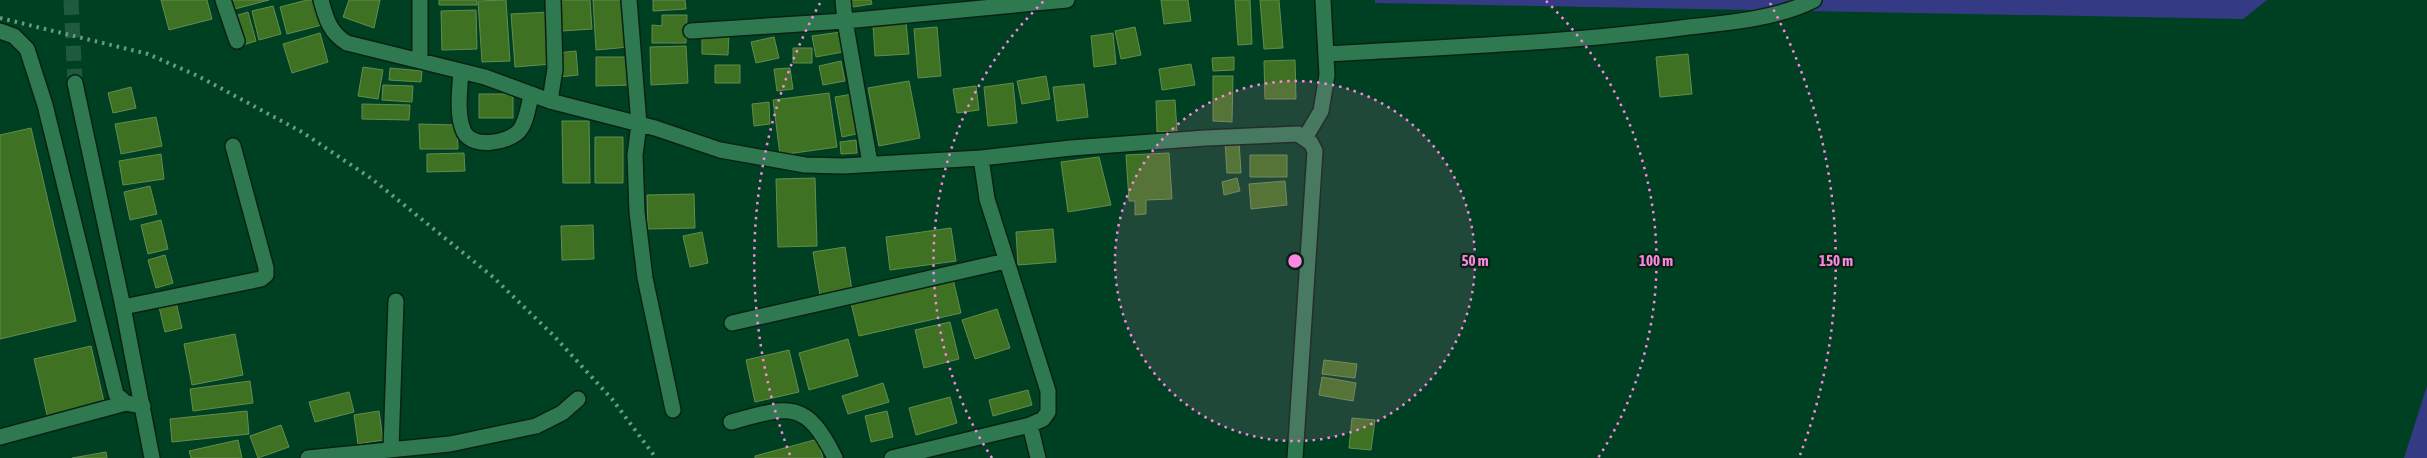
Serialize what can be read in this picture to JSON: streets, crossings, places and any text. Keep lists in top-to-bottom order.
{
  "rings": ["50 m", "100 m", "150 m"]
}
